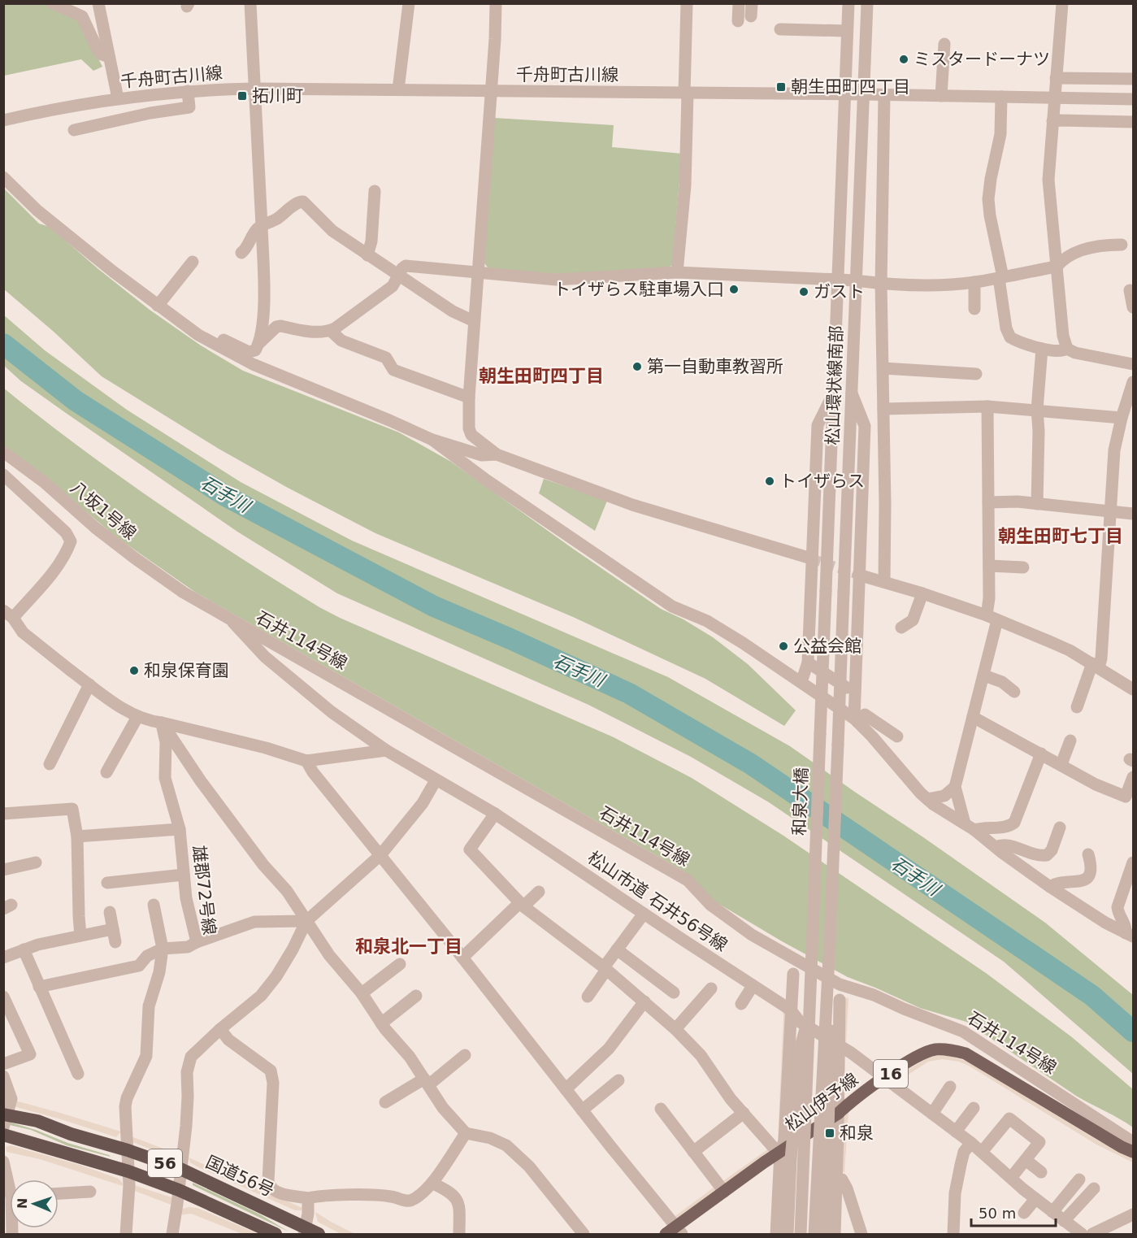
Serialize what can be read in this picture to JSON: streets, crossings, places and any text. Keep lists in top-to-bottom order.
{
  "streets": {
    "highway": ["56", "国道56号"],
    "main road": ["16", "松山伊予線"],
    "street": [
      "千舟町古川線",
      "松山環状線南部",
      "八坂1号線",
      "石井114号線",
      "和泉大橋",
      "雄郡72号線",
      "松山市道 石井56号線"
    ]
  },
  "crossings": [
    ["千舟町古川線", "松山環状線南部"],
    ["松山環状線南部", "和泉大橋"],
    ["八坂1号線", "石井114号線"],
    ["石井114号線", "松山市道 石井56号線"],
    ["松山市道 石井56号線", "松山伊予線"]
  ],
  "districts": ["朝生田町四丁目", "朝生田町七丁目", "和泉北一丁目"],
  "water": ["石手川"],
  "places": {
    "other": [
      "ミスタードーナツ",
      "トイザらス駐車場入口",
      "ガスト",
      "第一自動車教習所",
      "トイザらス",
      "公益会館",
      "和泉保育園"
    ],
    "transit": ["朝生田町四丁目", "拓川町", "和泉"]
  },
  "scale_bar": "50 m",
  "north": "left"
}
